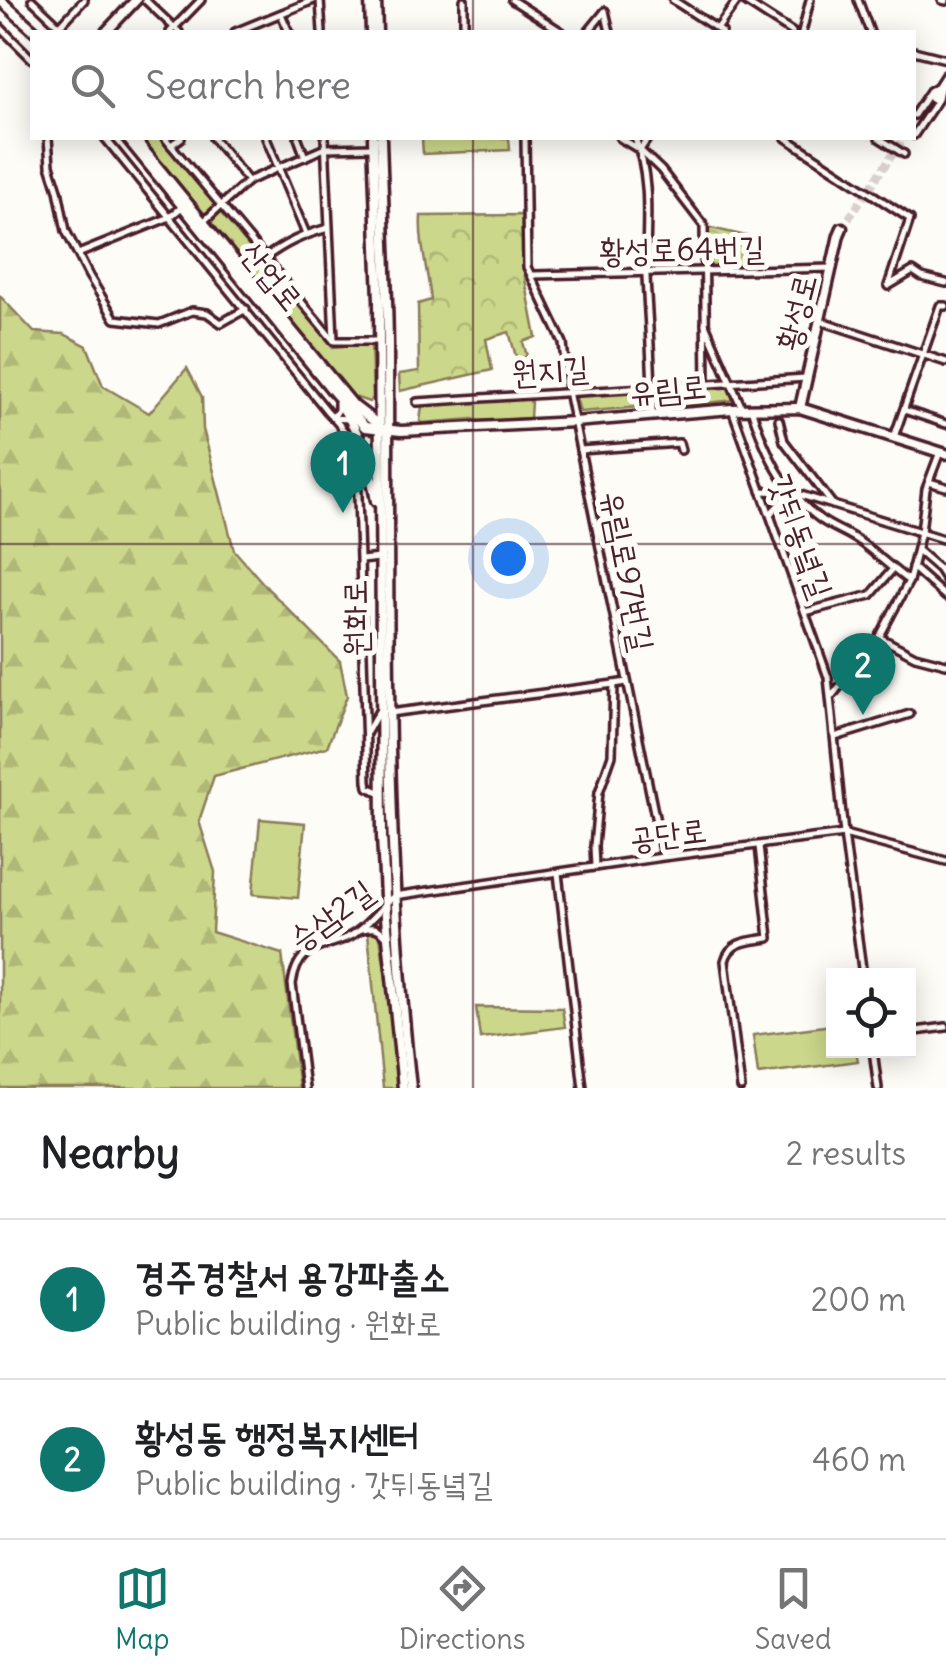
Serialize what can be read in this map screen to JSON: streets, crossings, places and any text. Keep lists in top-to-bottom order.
{
  "streets": {
    "street": [
      "황성로64번길",
      "산업로",
      "황성로",
      "원지길",
      "유림로",
      "갓뒤동녘길",
      "유림로97번길",
      "원화로",
      "공단로",
      "승삼2길"
    ]
  },
  "crossings": [
    ["황성로64번길", "황성로"],
    ["황성로64번길", "유림로97번길"],
    ["산업로", "유림로"],
    ["산업로", "원화로"],
    ["황성로", "원지길"],
    ["황성로", "유림로"],
    ["원지길", "유림로97번길"],
    ["유림로", "갓뒤동녘길"],
    ["유림로", "유림로97번길"],
    ["유림로", "원화로"],
    ["갓뒤동녘길", "공단로"],
    ["유림로97번길", "공단로"],
    ["원화로", "승삼2길"],
    ["공단로", "승삼2길"]
  ],
  "page": {
    "search": "Search here",
    "pins": ["1", "2"],
    "heading": ["Nearby", "2 results"],
    "list": [
      {
        "mark": "1",
        "name": "경주경찰서 용강파출소",
        "note": "Public building · 원화로",
        "value": "200 m"
      },
      {
        "mark": "2",
        "name": "황성동 행정복지센터",
        "note": "Public building · 갓뒤동녘길",
        "value": "460 m"
      }
    ],
    "nav": ["Map", "Directions", "Saved"]
  }
}
